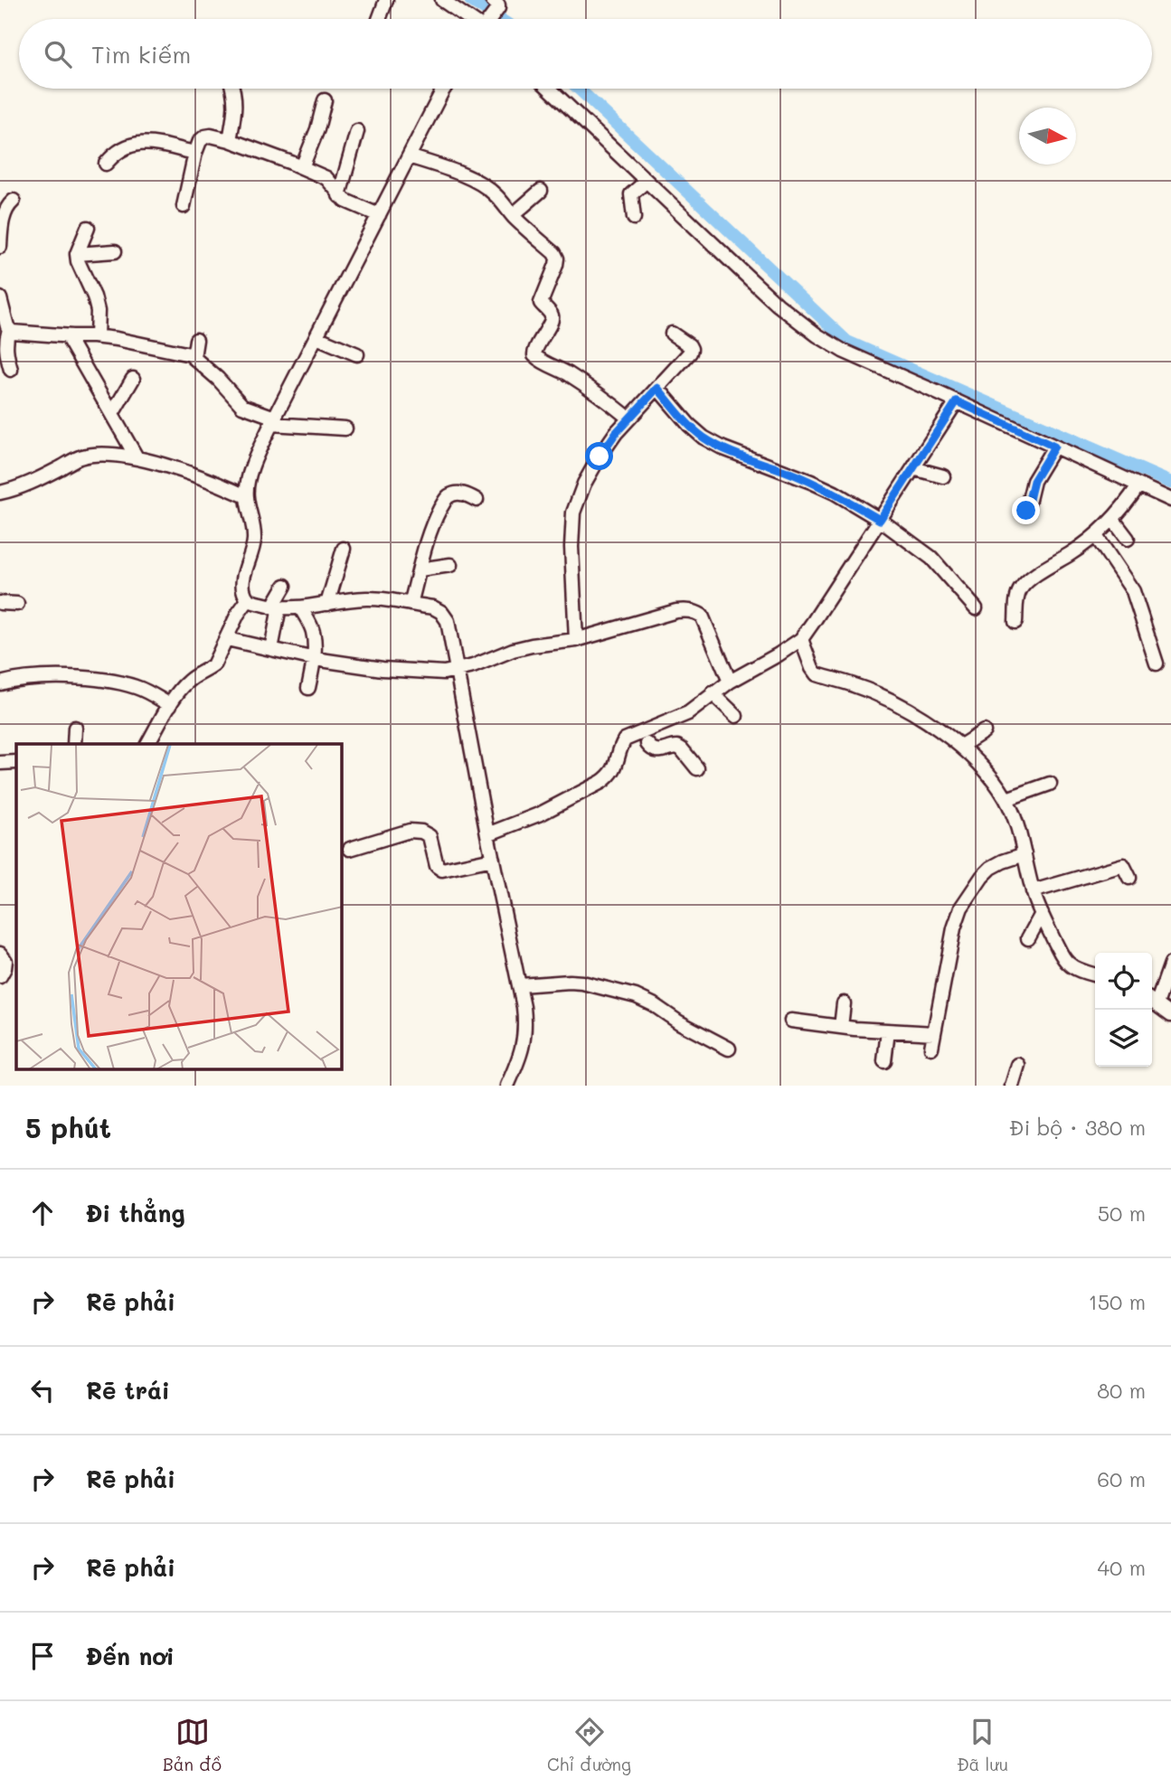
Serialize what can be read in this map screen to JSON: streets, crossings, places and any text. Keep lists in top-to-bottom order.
{
  "north": "right",
  "page": {
    "search": "Tìm kiếm",
    "heading": ["5 phút", "Đi bộ · 380 m"],
    "list": [
      ["Đi thẳng", "50 m"],
      ["Rẽ phải", "150 m"],
      ["Rẽ trái", "80 m"],
      ["Rẽ phải", "60 m"],
      ["Rẽ phải", "40 m"],
      "Đến nơi"
    ],
    "nav": ["Bản đồ", "Chỉ đường", "Đã lưu"]
  }
}
